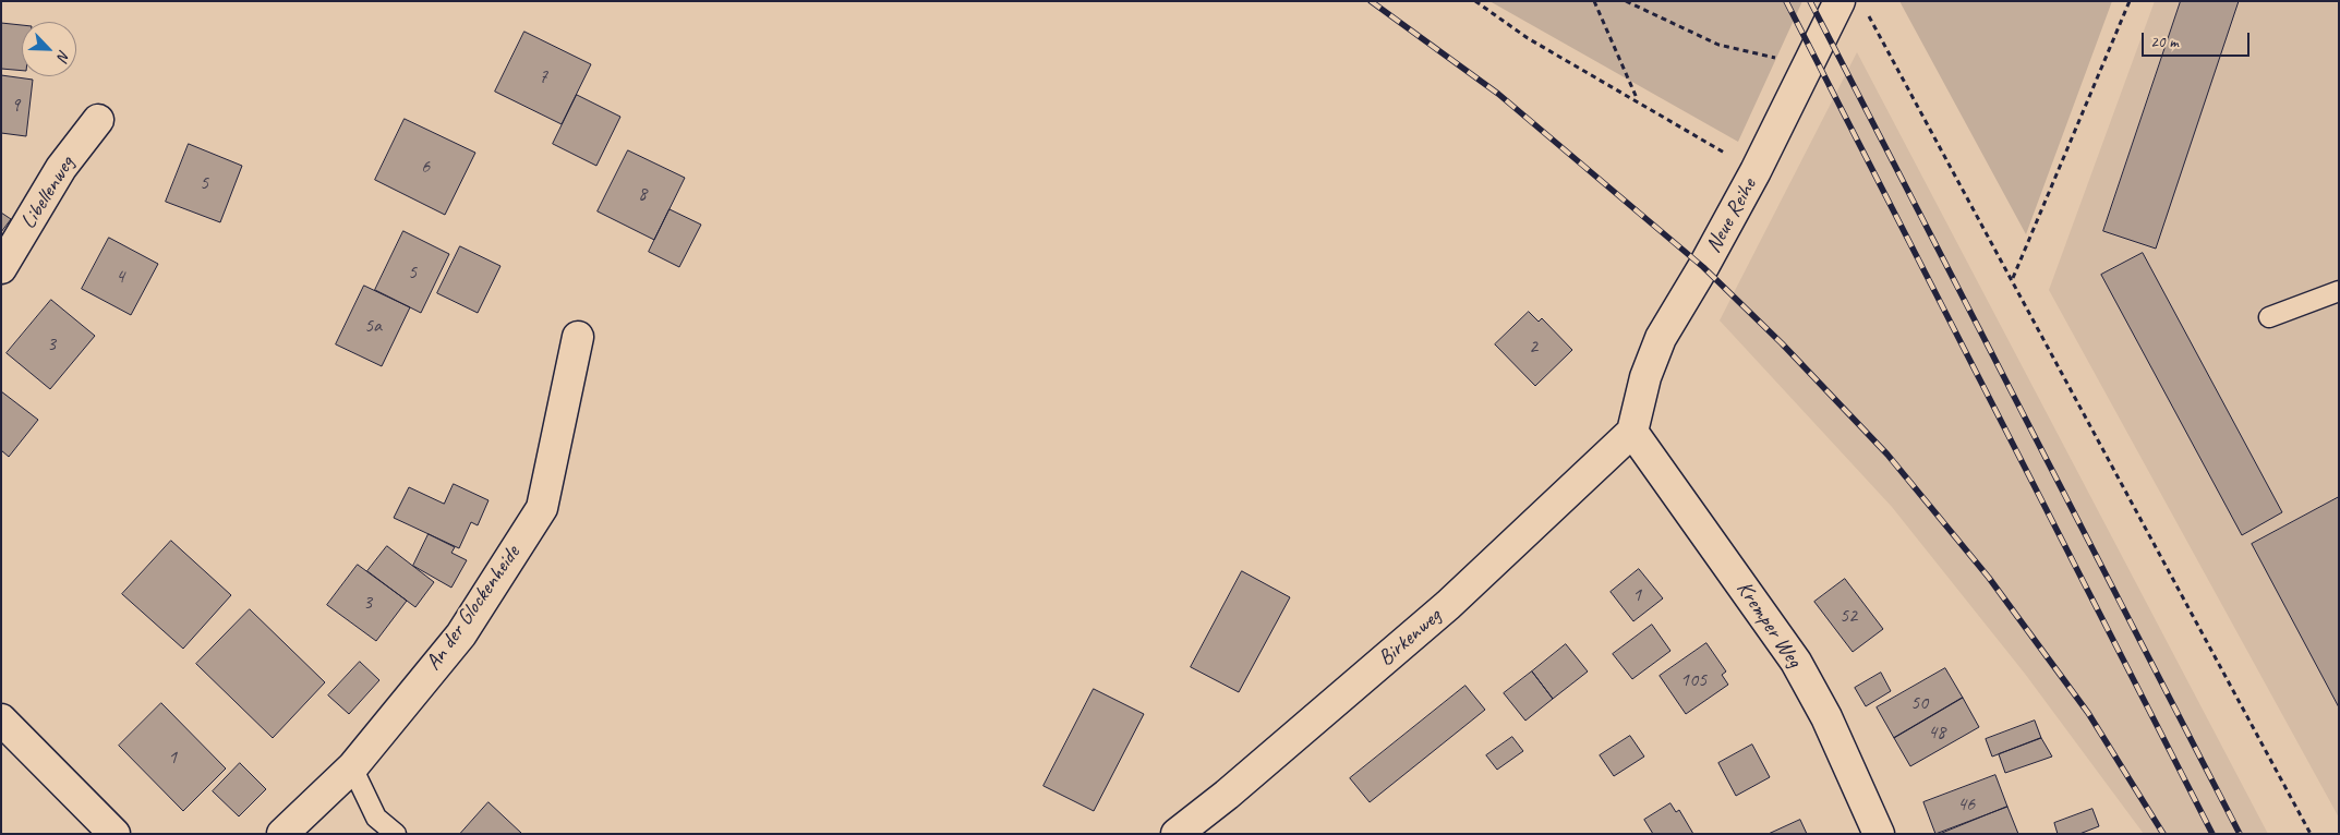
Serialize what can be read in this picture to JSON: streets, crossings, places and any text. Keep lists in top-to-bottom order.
{
  "streets": {
    "street": [
      "Libellenweg",
      "Neue Reihe",
      "An der Glockenheide",
      "Kremper Weg",
      "Birkenweg"
    ]
  },
  "crossings": [
    ["Neue Reihe", "Kremper Weg"],
    ["Neue Reihe", "Birkenweg"],
    ["Kremper Weg", "Birkenweg"]
  ],
  "house_numbers": [
    "7",
    "9",
    "6",
    "5",
    "8",
    "5",
    "4",
    "5a",
    "3",
    "2",
    "1",
    "3",
    "52",
    "105",
    "50",
    "48",
    "1",
    "46"
  ],
  "scale_bar": "20 m",
  "north": "bottom right"
}
